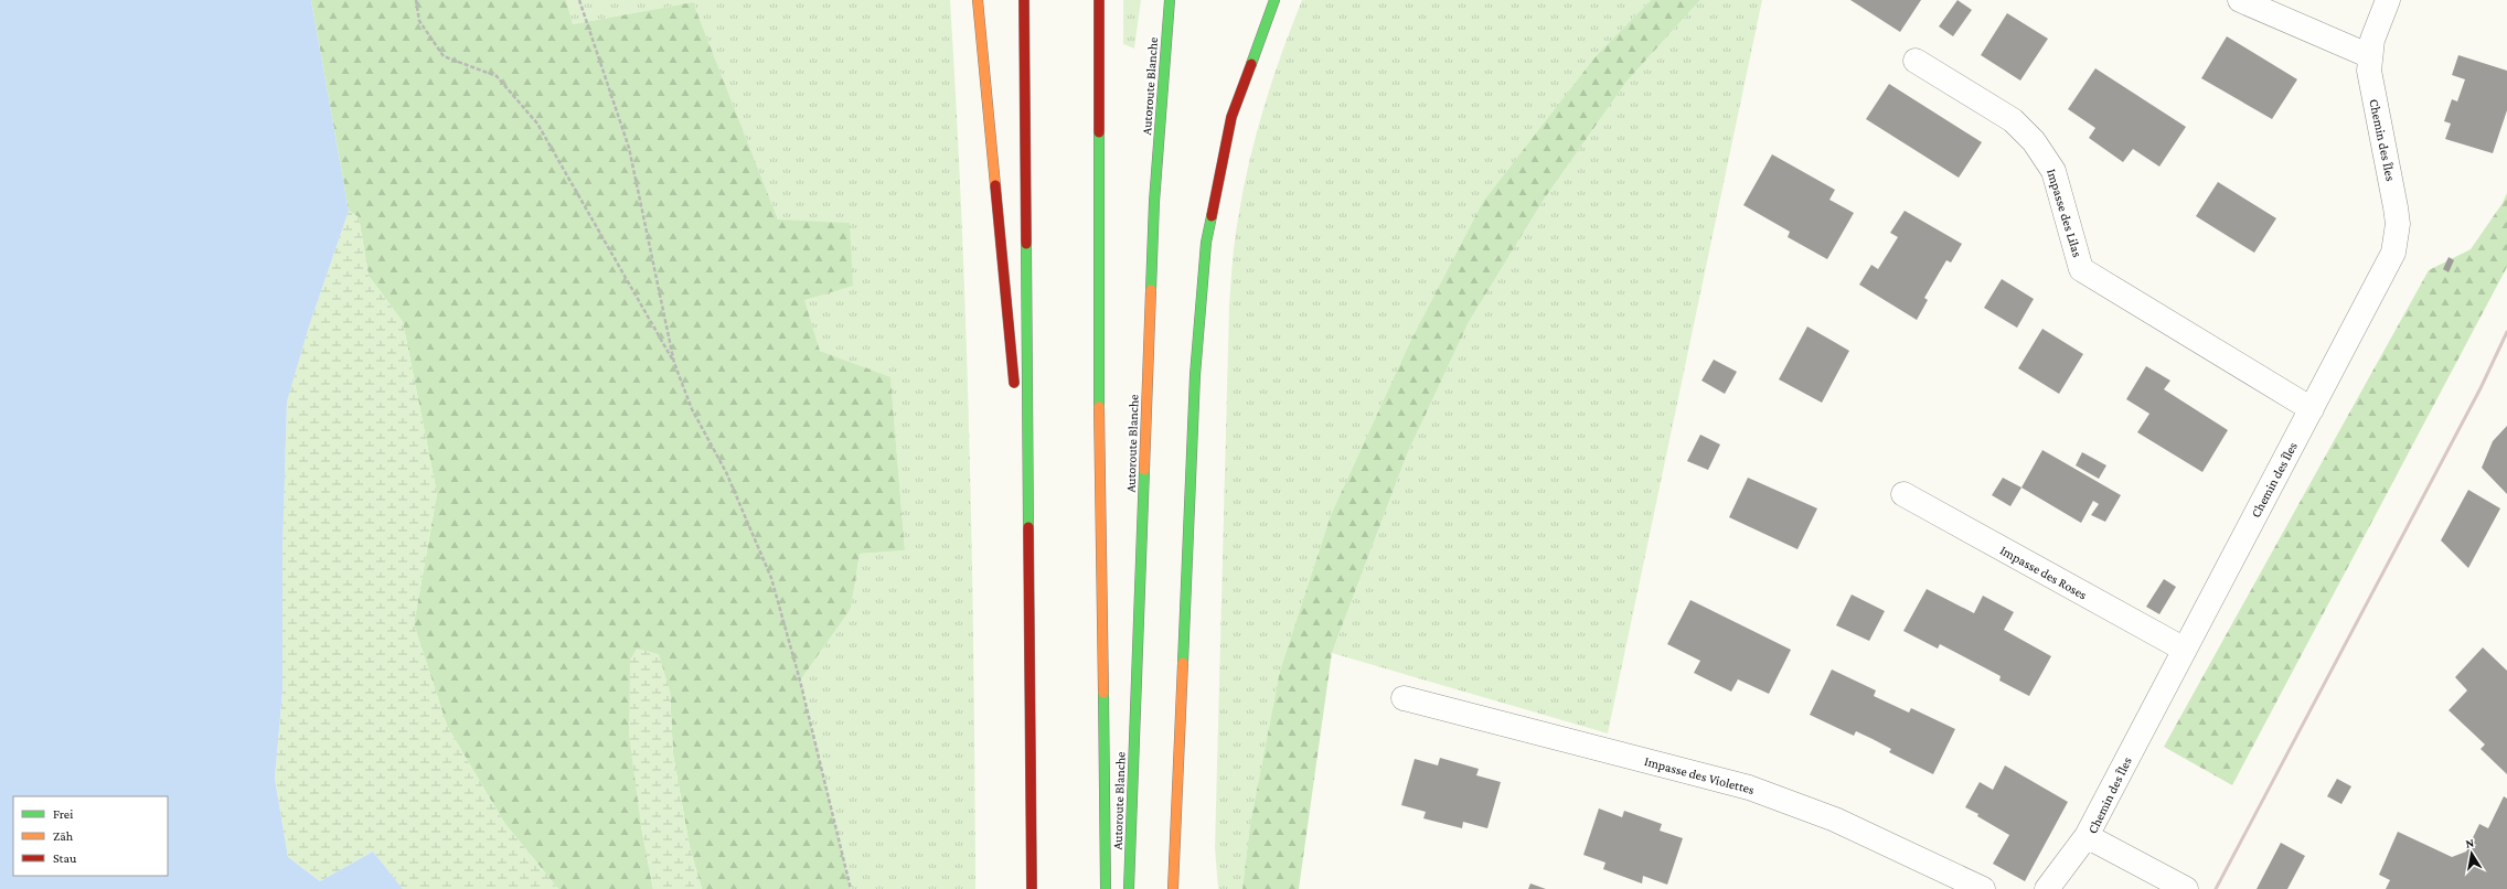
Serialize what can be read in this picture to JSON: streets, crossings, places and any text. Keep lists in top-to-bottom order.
{
  "streets": {
    "highway": ["Autoroute Blanche"],
    "street": [
      "Chemin des Îles",
      "Impasse des Lilas",
      "Impasse des Roses",
      "Impasse des Violettes"
    ]
  },
  "crossings": [
    ["Chemin des Îles", "Impasse des Lilas"],
    ["Chemin des Îles", "Impasse des Roses"]
  ],
  "legend": ["Frei", "Zäh", "Stau"],
  "north": "top"
}
